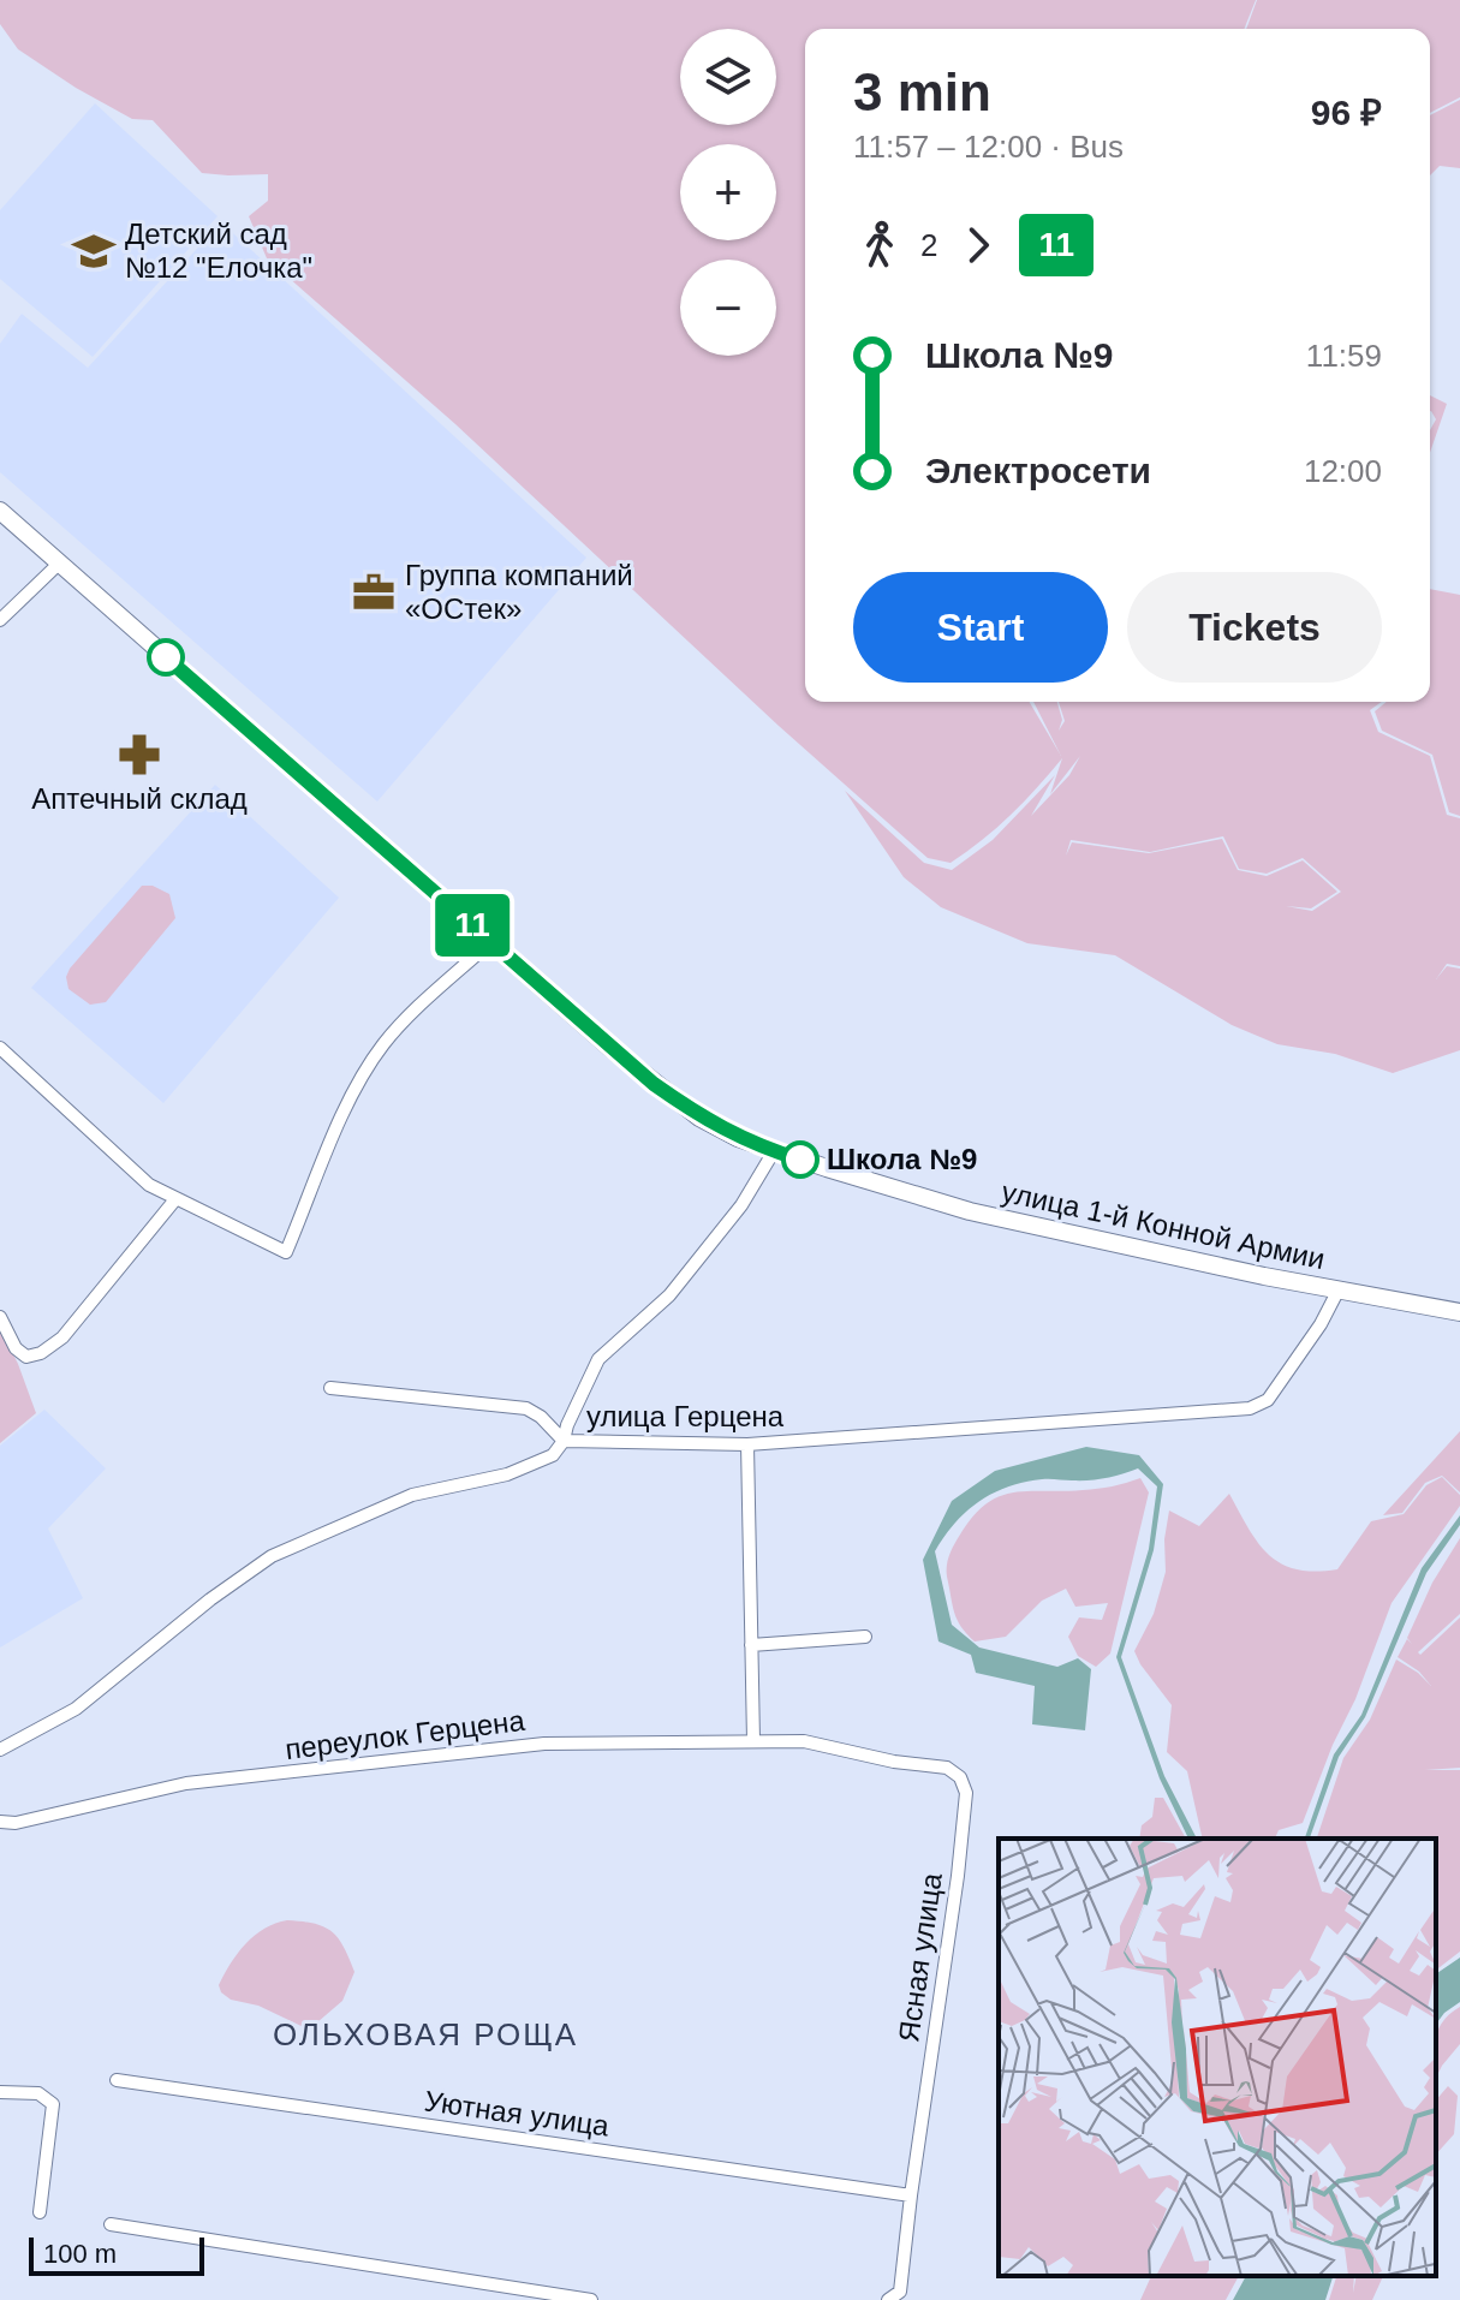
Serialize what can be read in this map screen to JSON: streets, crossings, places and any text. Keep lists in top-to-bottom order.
{
  "streets": {
    "main road": ["улица 1-й Конной Армии"],
    "street": [
      "улица Герцена",
      "переулок Герцена",
      "Ясная улица",
      "Уютная улица"
    ]
  },
  "crossings": [
    ["улица 1-й Конной Армии", "улица Герцена"],
    ["переулок Герцена", "Ясная улица"],
    ["Ясная улица", "Уютная улица"]
  ],
  "districts": ["ОЛЬХОВАЯ РОЩА"],
  "places": {
    "school or university": ["Детский сад №12 \"Елочка\""],
    "office": ["Группа компаний «ОСтек»"],
    "pharmacy": ["Аптечный склад"],
    "other": ["Школа №9"]
  },
  "lines": ["bus line 11"],
  "scale_bar": "100 m",
  "page": {
    "on_map": "11",
    "map_buttons": ["+", "−"],
    "heading": ["3 min", "11:57 – 12:00 · Bus", "96 ₽"],
    "legs": ["2", "11"],
    "list": [
      {
        "name": "Школа №9",
        "value": "11:59"
      },
      {
        "name": "Электросети",
        "value": "12:00"
      }
    ],
    "buttons": ["Start", "Tickets"],
    "scale": "100 m"
  }
}
